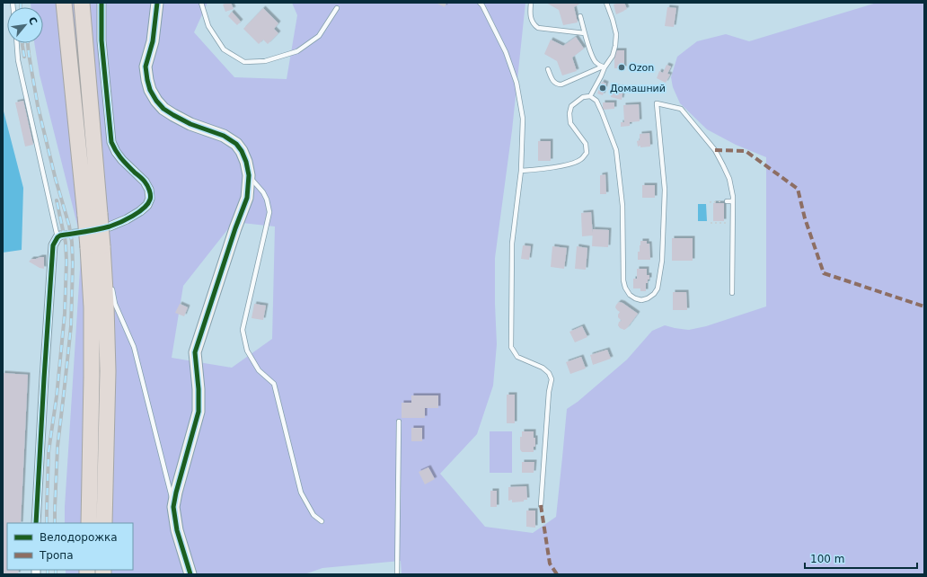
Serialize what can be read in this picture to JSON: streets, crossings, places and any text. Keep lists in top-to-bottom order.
{
  "places": ["Ozon", "Домашний"],
  "legend": ["Велодорожка", "Тропа"],
  "scale_bar": "100 m",
  "north": "top right"
}
